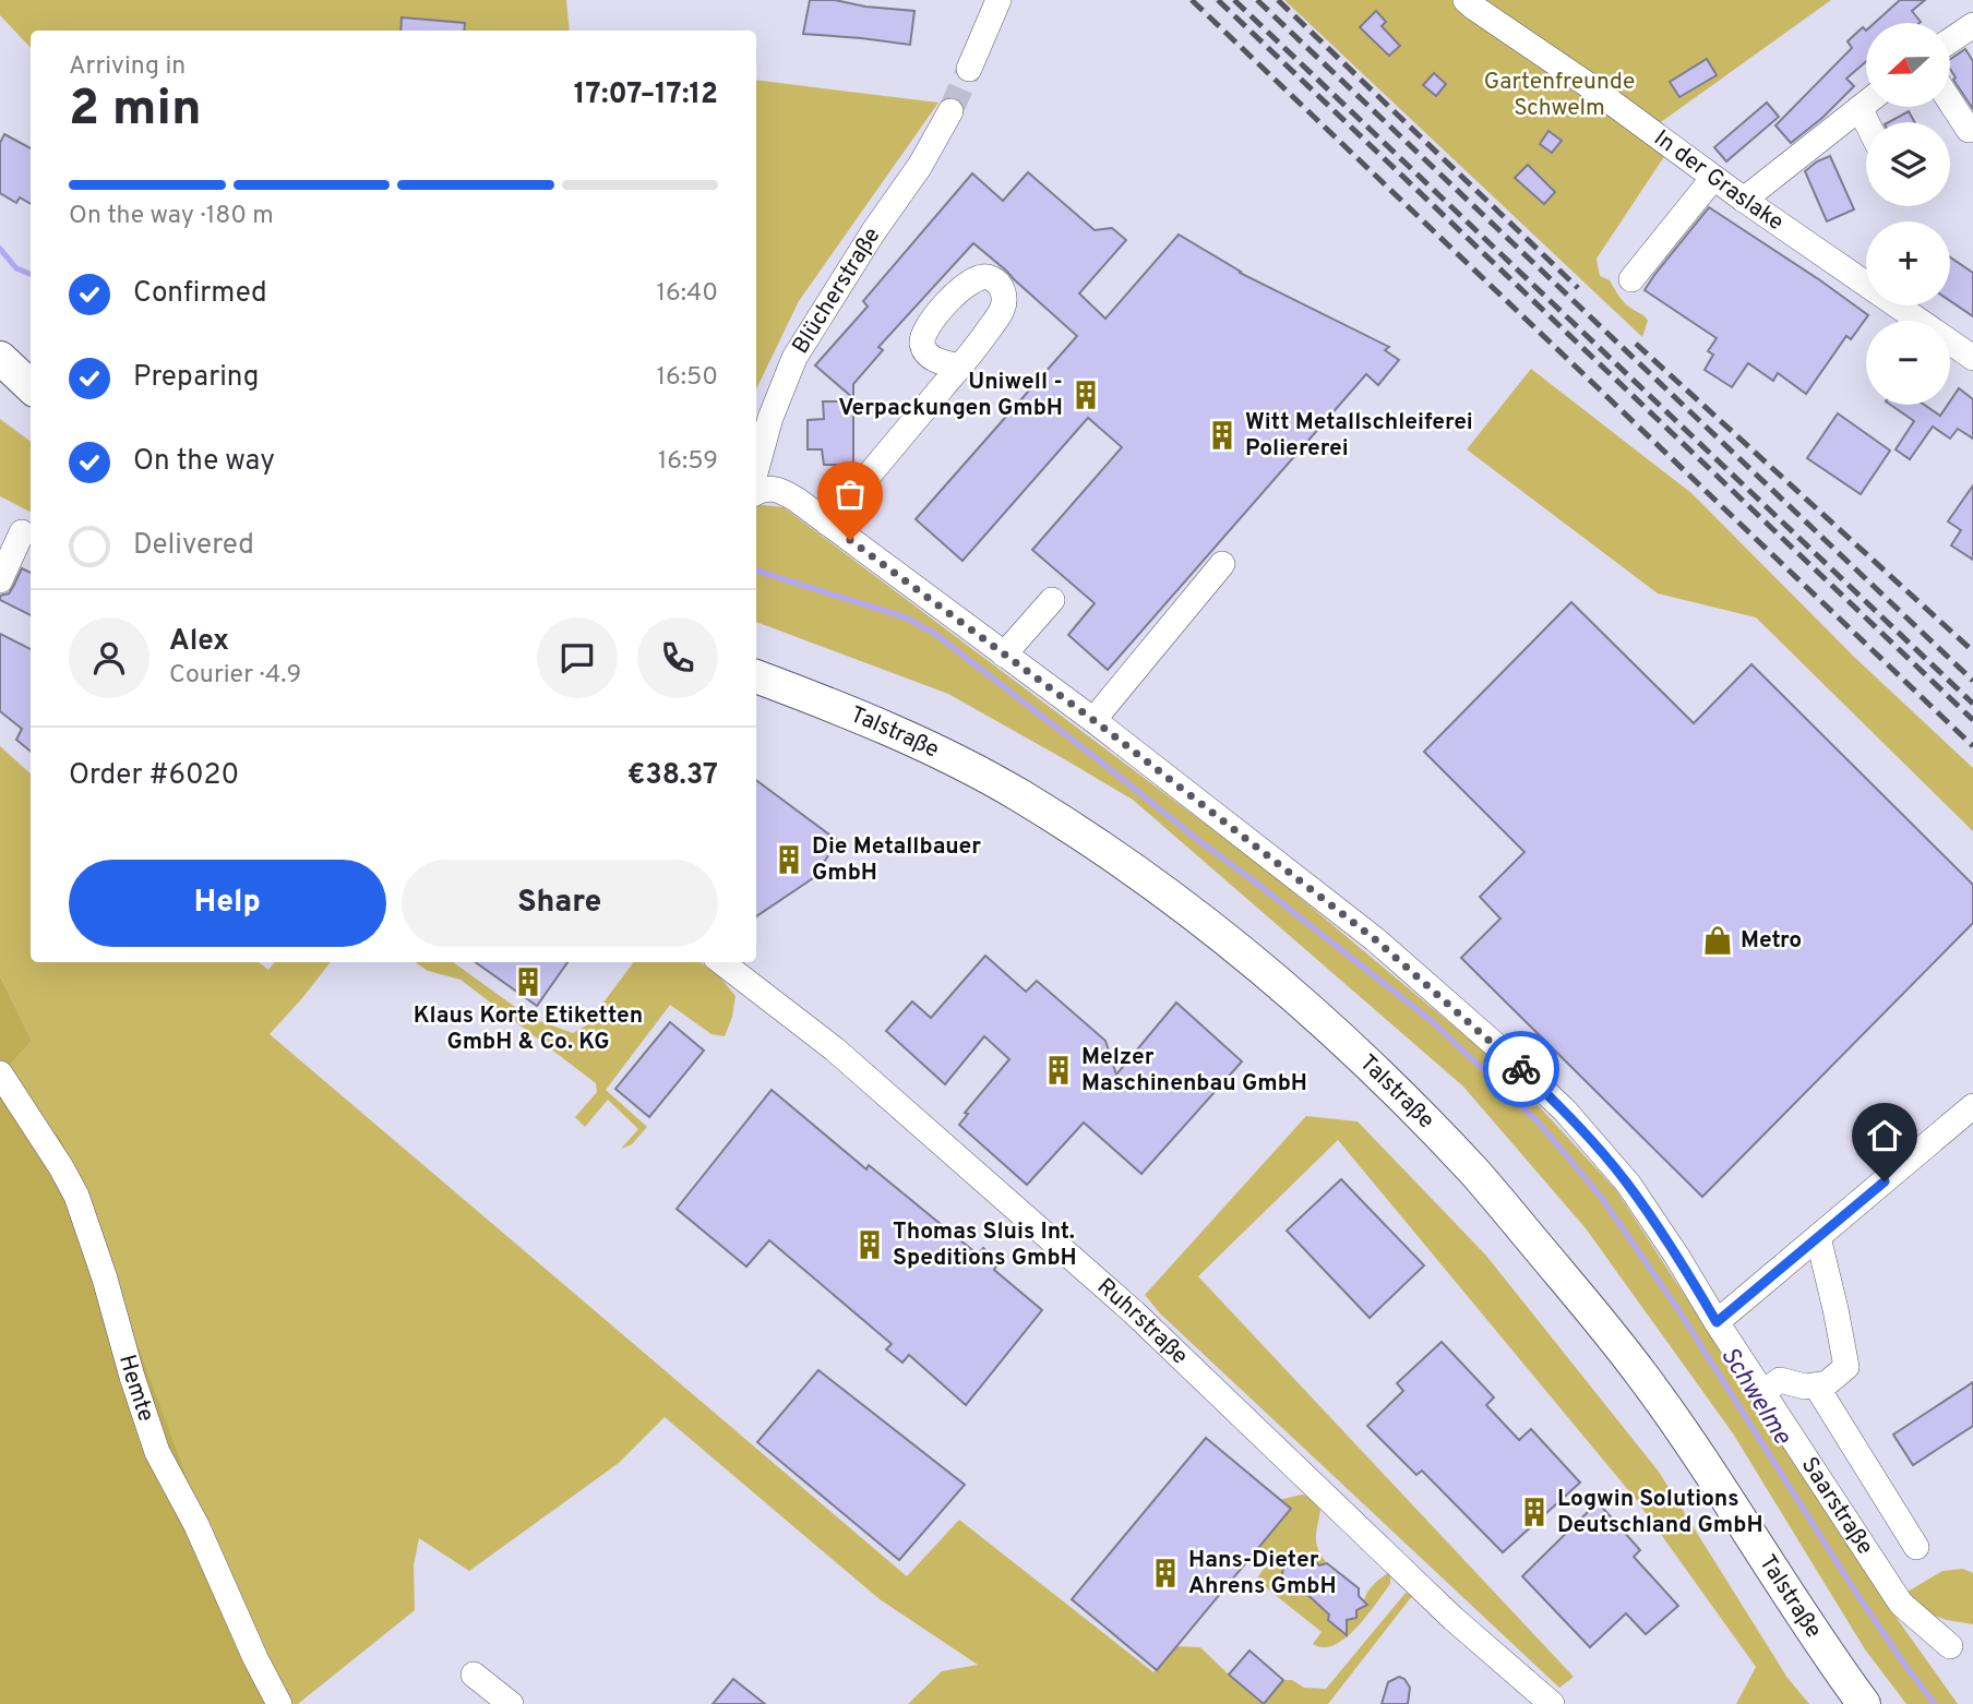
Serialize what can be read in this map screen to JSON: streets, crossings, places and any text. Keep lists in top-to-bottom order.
{
  "streets": {
    "main road": ["Talstraße"],
    "street": [
      "In der Graslake",
      "Blücherstraße",
      "Ruhrstraße",
      "Hemte",
      "Saarstraße"
    ]
  },
  "water": ["Schwelme"],
  "parks": ["Gartenfreunde Schwelm"],
  "places": {
    "building": [
      "Uniwell - Verpackungen GmbH",
      "Witt Metallschleiferei Poliererei",
      "Die Metallbauer GmbH",
      "Klaus Korte Etiketten GmbH & Co. KG",
      "Melzer Maschinenbau GmbH",
      "Thomas Sluis Int. Speditions GmbH",
      "Logwin Solutions Deutschland GmbH",
      "Hans-Dieter Ahrens GmbH"
    ],
    "shop": ["Metro"]
  },
  "north": "left",
  "page": {
    "map_buttons": ["+", "−"],
    "heading": ["2 min", "Arriving in", "17:07–17:12"],
    "panel": [
      "Alex",
      "Courier · 4.9",
      "Order #6020",
      "€38.37"
    ],
    "bar": "On the way · 180 m",
    "list": [
      ["Confirmed", "16:40"],
      ["Preparing", "16:50"],
      ["On the way", "16:59"],
      "Delivered"
    ],
    "buttons": ["Help", "Share"]
  }
}
